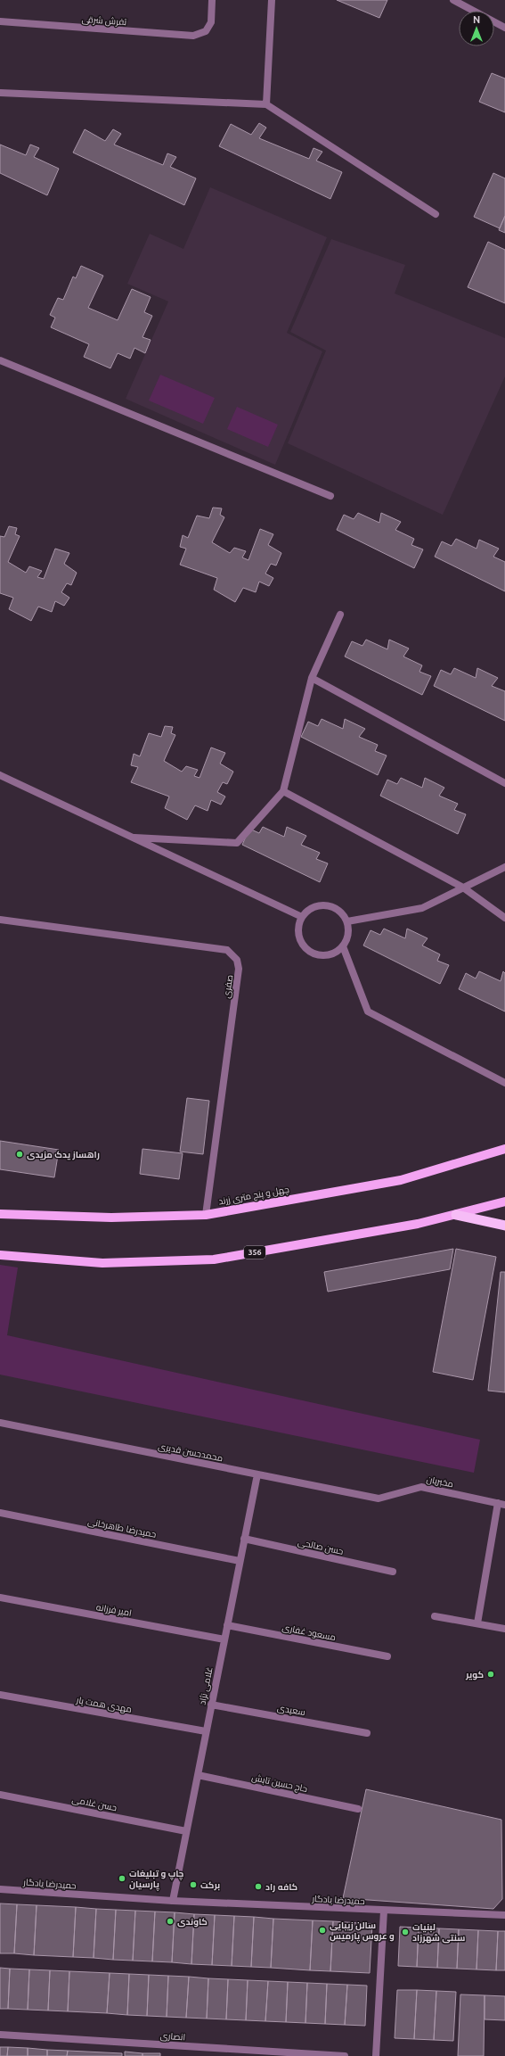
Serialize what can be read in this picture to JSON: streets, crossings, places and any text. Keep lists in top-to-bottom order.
{
  "streets": {
    "main road": ["چهل و پنج متری زرند", "356"],
    "street": [
      "تفرش شرقی",
      "صفری",
      "محمدحسن قدیری",
      "مخبریان",
      "حمیدرضا طاهرخانی",
      "حسن صالحی",
      "امیر فرزانه",
      "مسعود غفاری",
      "غلامی نژاد",
      "مهدی همت یار",
      "سعيدی",
      "حاج حسین تابش",
      "حسن غلامی",
      "حمیدرضا یادگار",
      "انصاری"
    ]
  },
  "crossings": [
    ["صفری", "چهل و پنج متری زرند"],
    ["محمدحسن قدیری", "مخبریان"],
    ["محمدحسن قدیری", "غلامی نژاد"],
    ["حمیدرضا طاهرخانی", "غلامی نژاد"],
    ["حسن صالحی", "غلامی نژاد"],
    ["امیر فرزانه", "غلامی نژاد"],
    ["مسعود غفاری", "غلامی نژاد"],
    ["غلامی نژاد", "مهدی همت یار"],
    ["غلامی نژاد", "سعيدی"],
    ["غلامی نژاد", "حاج حسین تابش"],
    ["غلامی نژاد", "حسن غلامی"],
    ["غلامی نژاد", "حمیدرضا یادگار"]
  ],
  "places": [
    "راهساز یدک مزیدی",
    "کویر",
    "چاپ و تبلیغات پارسیان",
    "برکت",
    "کافه راد",
    "کاوندی",
    "سالن زیبایی و عروس پارمیس",
    "لبنیات سنتی شهرزاد"
  ],
  "north": "top"
}
